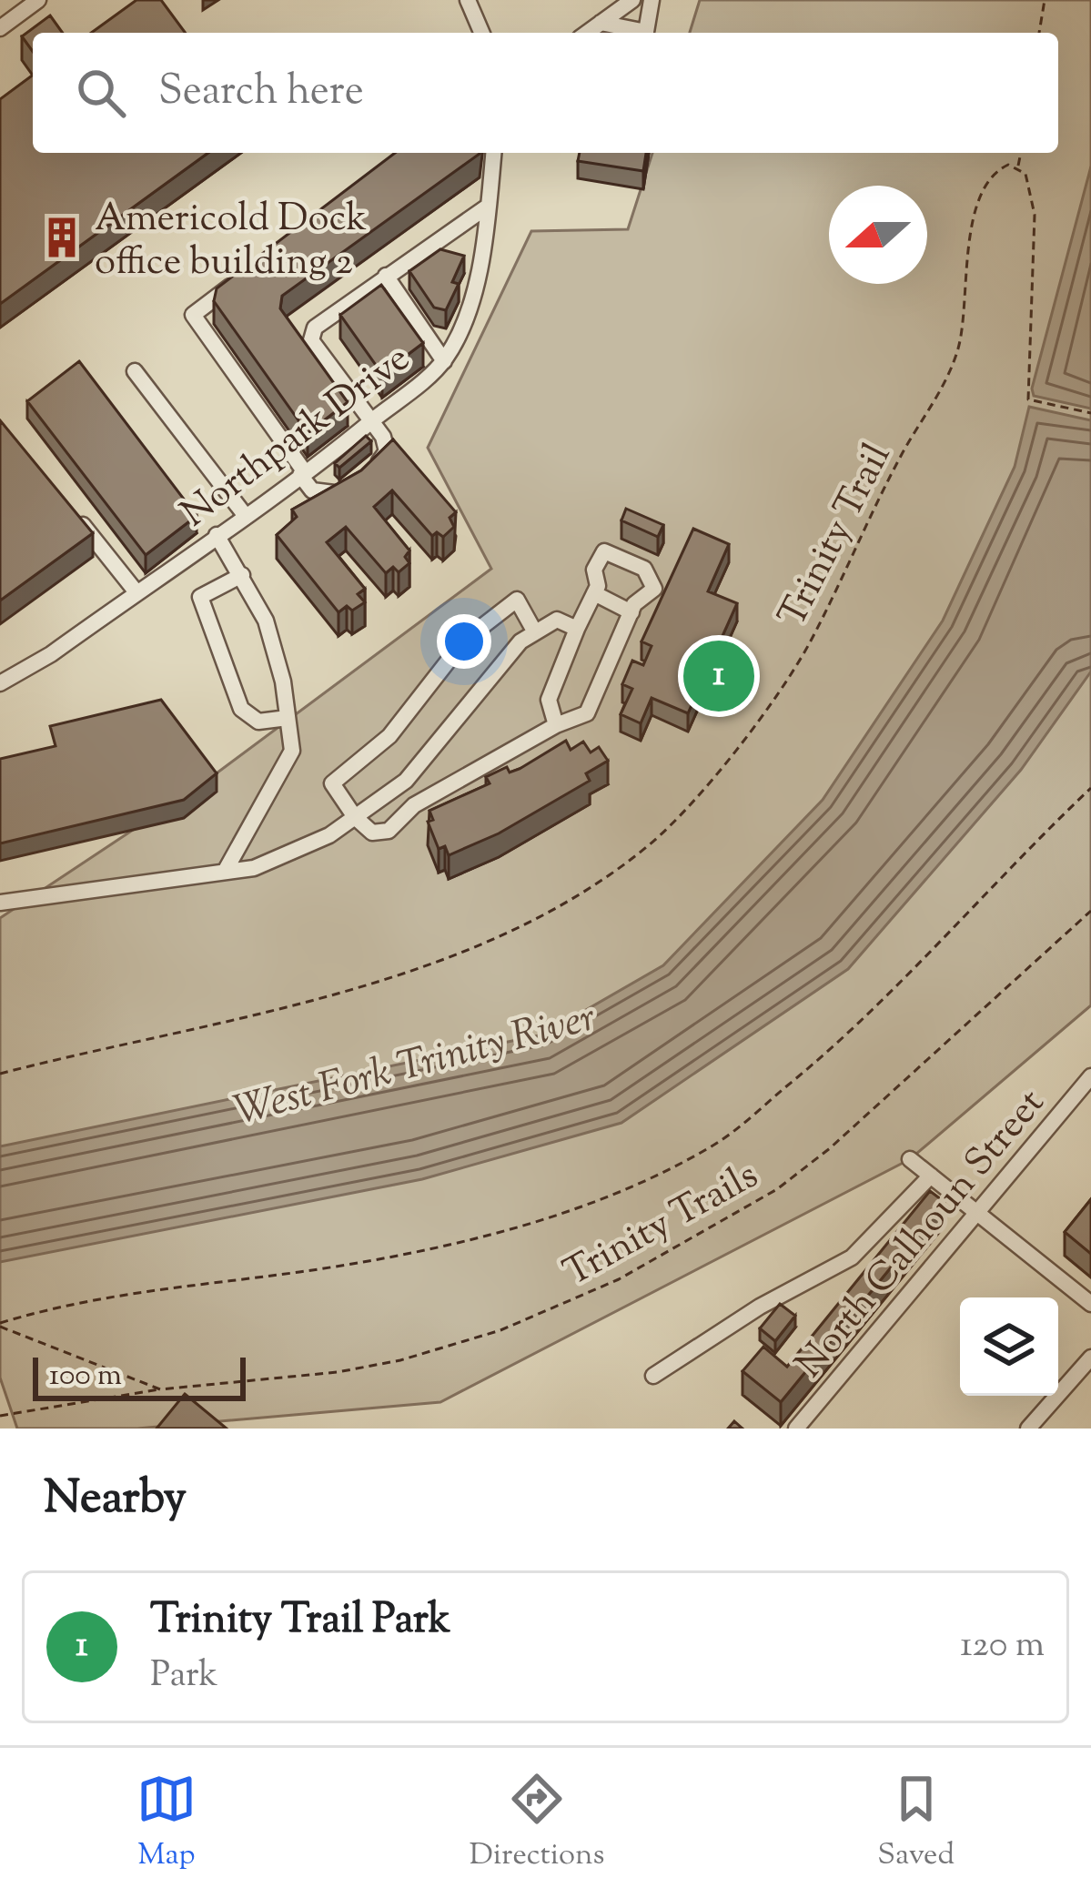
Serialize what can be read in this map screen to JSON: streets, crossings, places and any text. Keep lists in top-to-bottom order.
{
  "streets": {
    "street": ["Northpark Drive", "North Calhoun Street"],
    "path": ["Trinity Trail", "Trinity Trails"]
  },
  "water": ["West Fork Trinity River"],
  "places": {
    "building": ["Americold Dock office building 2"]
  },
  "scale_bar": "100 m",
  "north": "left",
  "page": {
    "search": "Search here",
    "pins": "1",
    "scale": "100 m",
    "heading": "Nearby",
    "list": [
      {
        "mark": "1",
        "name": "Trinity Trail Park",
        "note": "Park",
        "value": "120 m"
      }
    ],
    "nav": ["Map", "Directions", "Saved"]
  }
}
